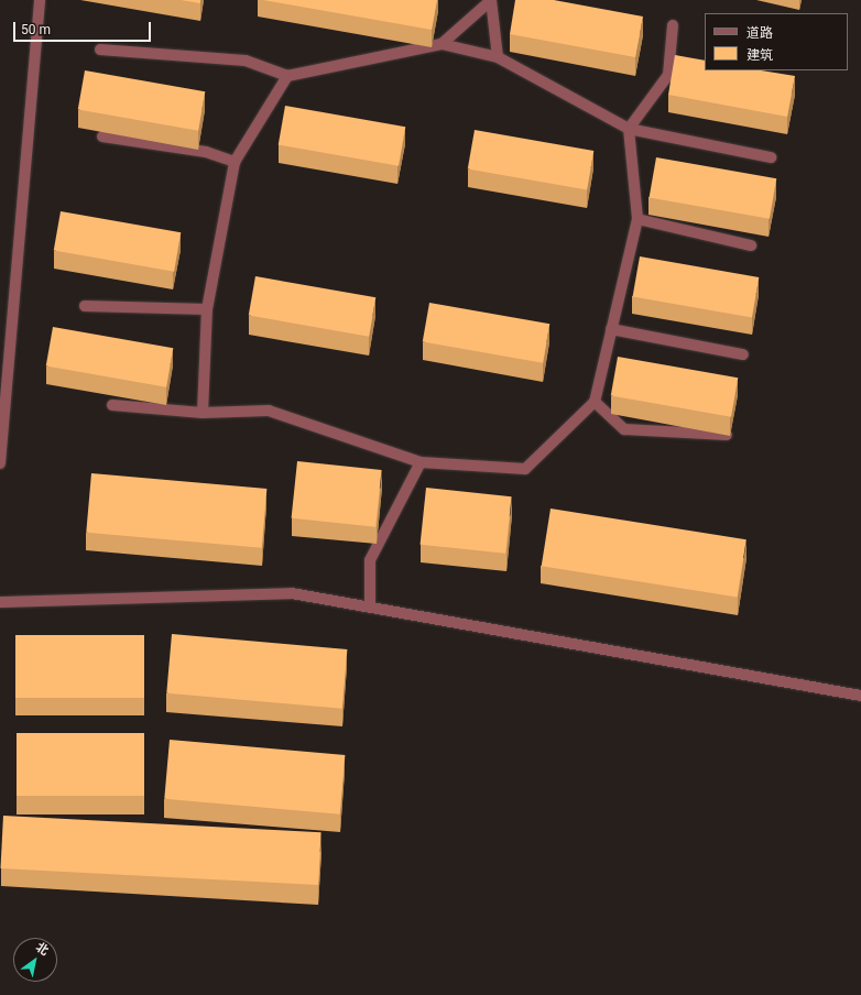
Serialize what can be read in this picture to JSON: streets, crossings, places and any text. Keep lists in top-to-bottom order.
{
  "legend": ["道路", "建筑"],
  "scale_bar": "50 m",
  "north": "top right"
}
